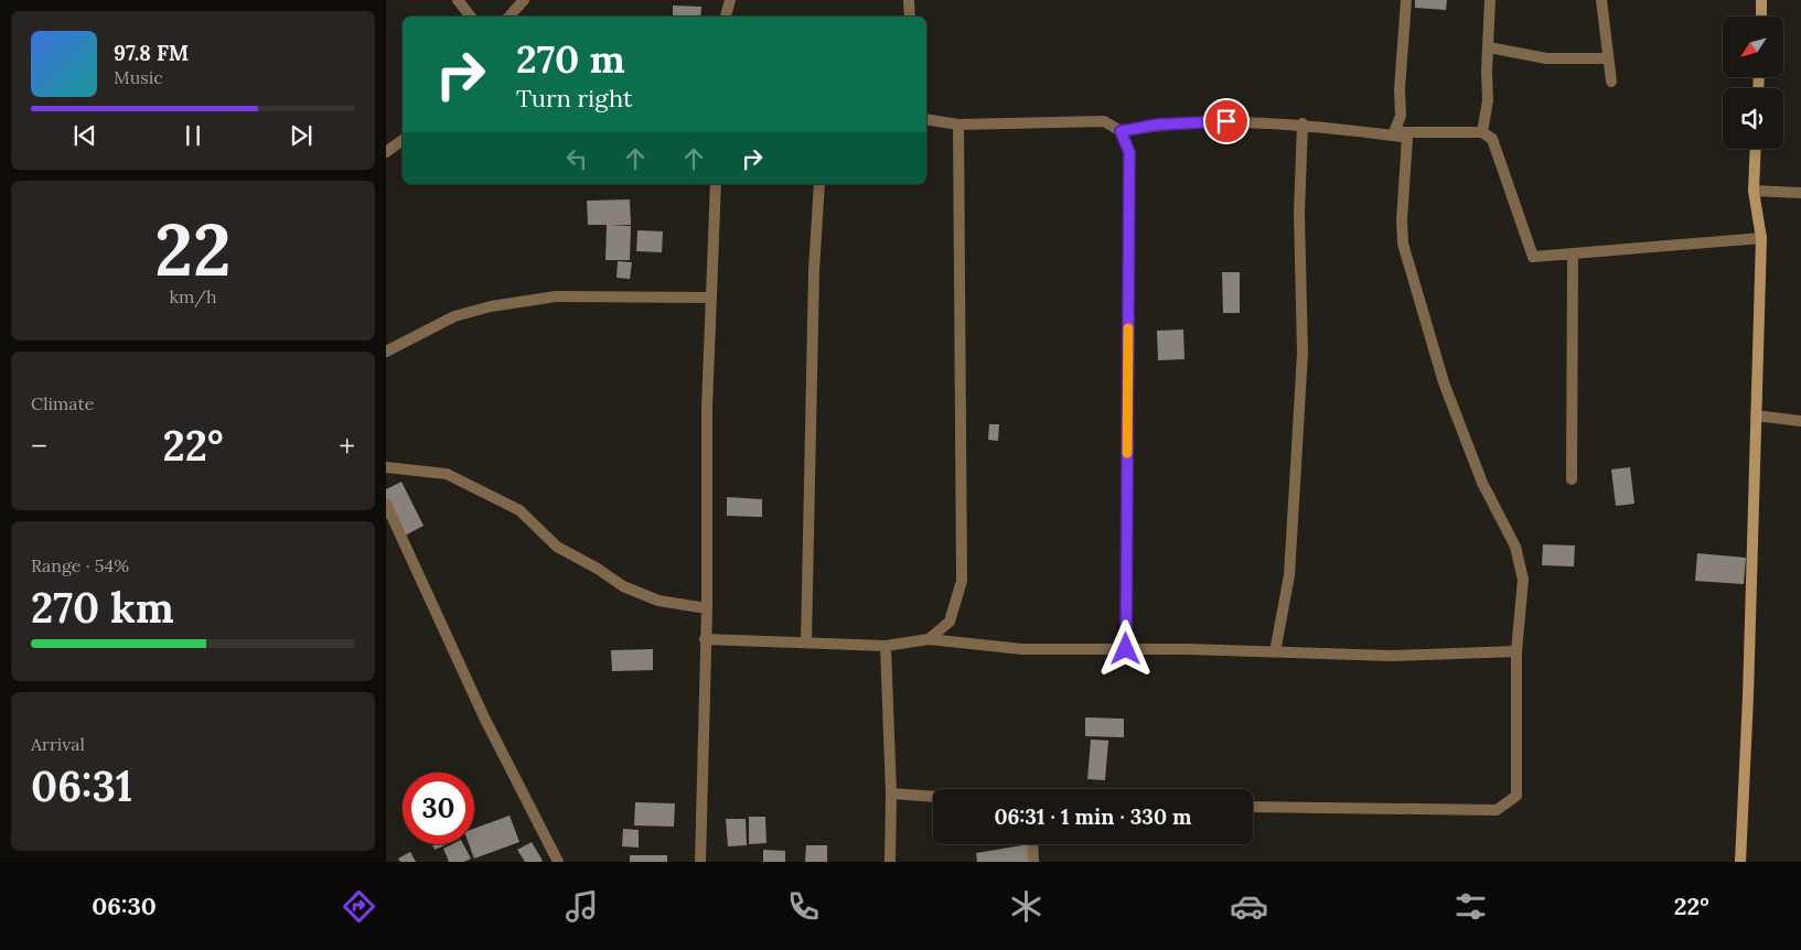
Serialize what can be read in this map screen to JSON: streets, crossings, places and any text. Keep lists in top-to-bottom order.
{
  "north": "bottom left",
  "page": {
    "turn": ["270 m", "Turn right"],
    "song": ["97.8 FM", "Music"],
    "tile": [
      ["22", "km/h"],
      "Climate",
      ["Range · 54%", "270 km"],
      ["Arrival", "06:31"]
    ],
    "heat": ["−", "22°", "+"],
    "limit": "30",
    "trip": "06:31 · 1 min · 330 m",
    "tabs": ["06:30", "22°"]
  }
}
